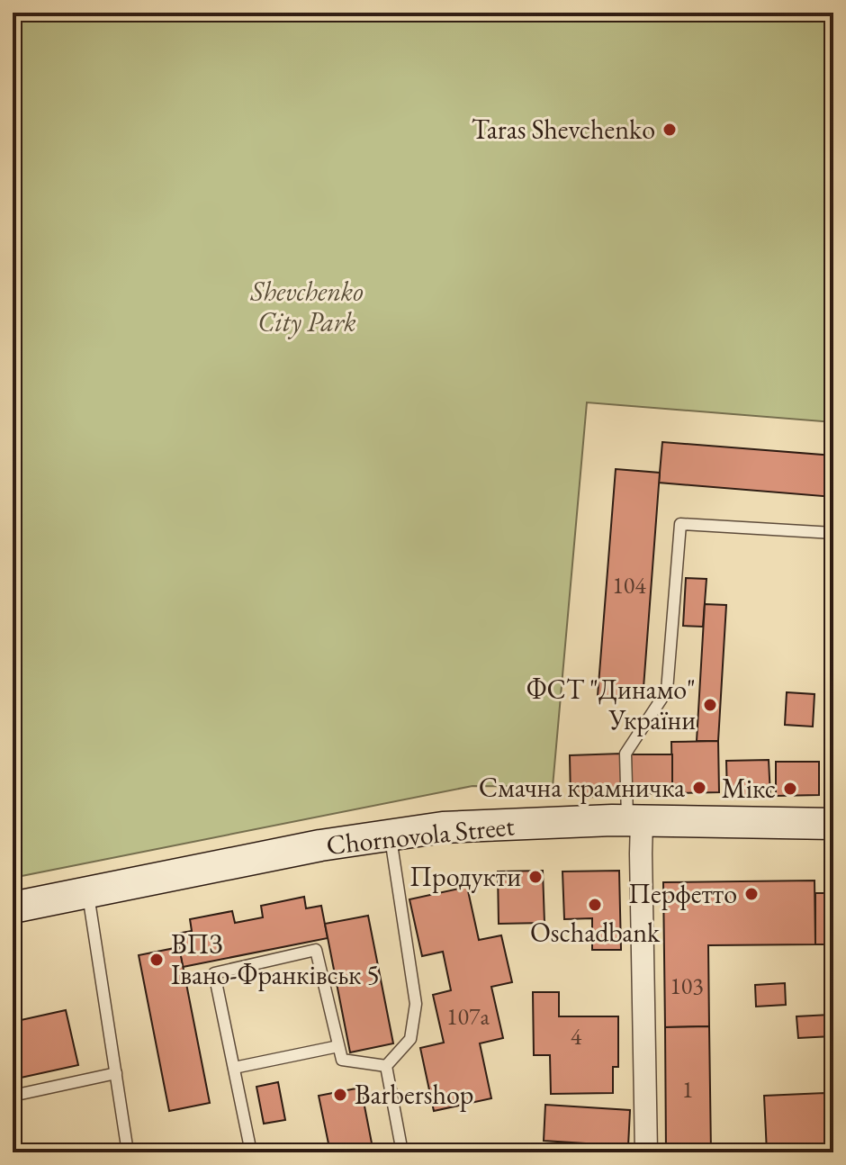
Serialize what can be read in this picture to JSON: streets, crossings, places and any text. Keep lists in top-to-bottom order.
{
  "streets": {
    "main road": ["Chornovola Street"]
  },
  "parks": ["Shevchenko City Park"],
  "places": [
    "Taras Shevchenko",
    "ФСТ \"Динамо\" України",
    "Смачна крамничка",
    "Мікс",
    "Продукти",
    "Перфетто",
    "Oschadbank",
    "ВПЗ Івано-Франківськ 5",
    "Barbershop"
  ],
  "house_numbers": [
    "104",
    "103",
    "107а",
    "4",
    "1"
  ]
}
